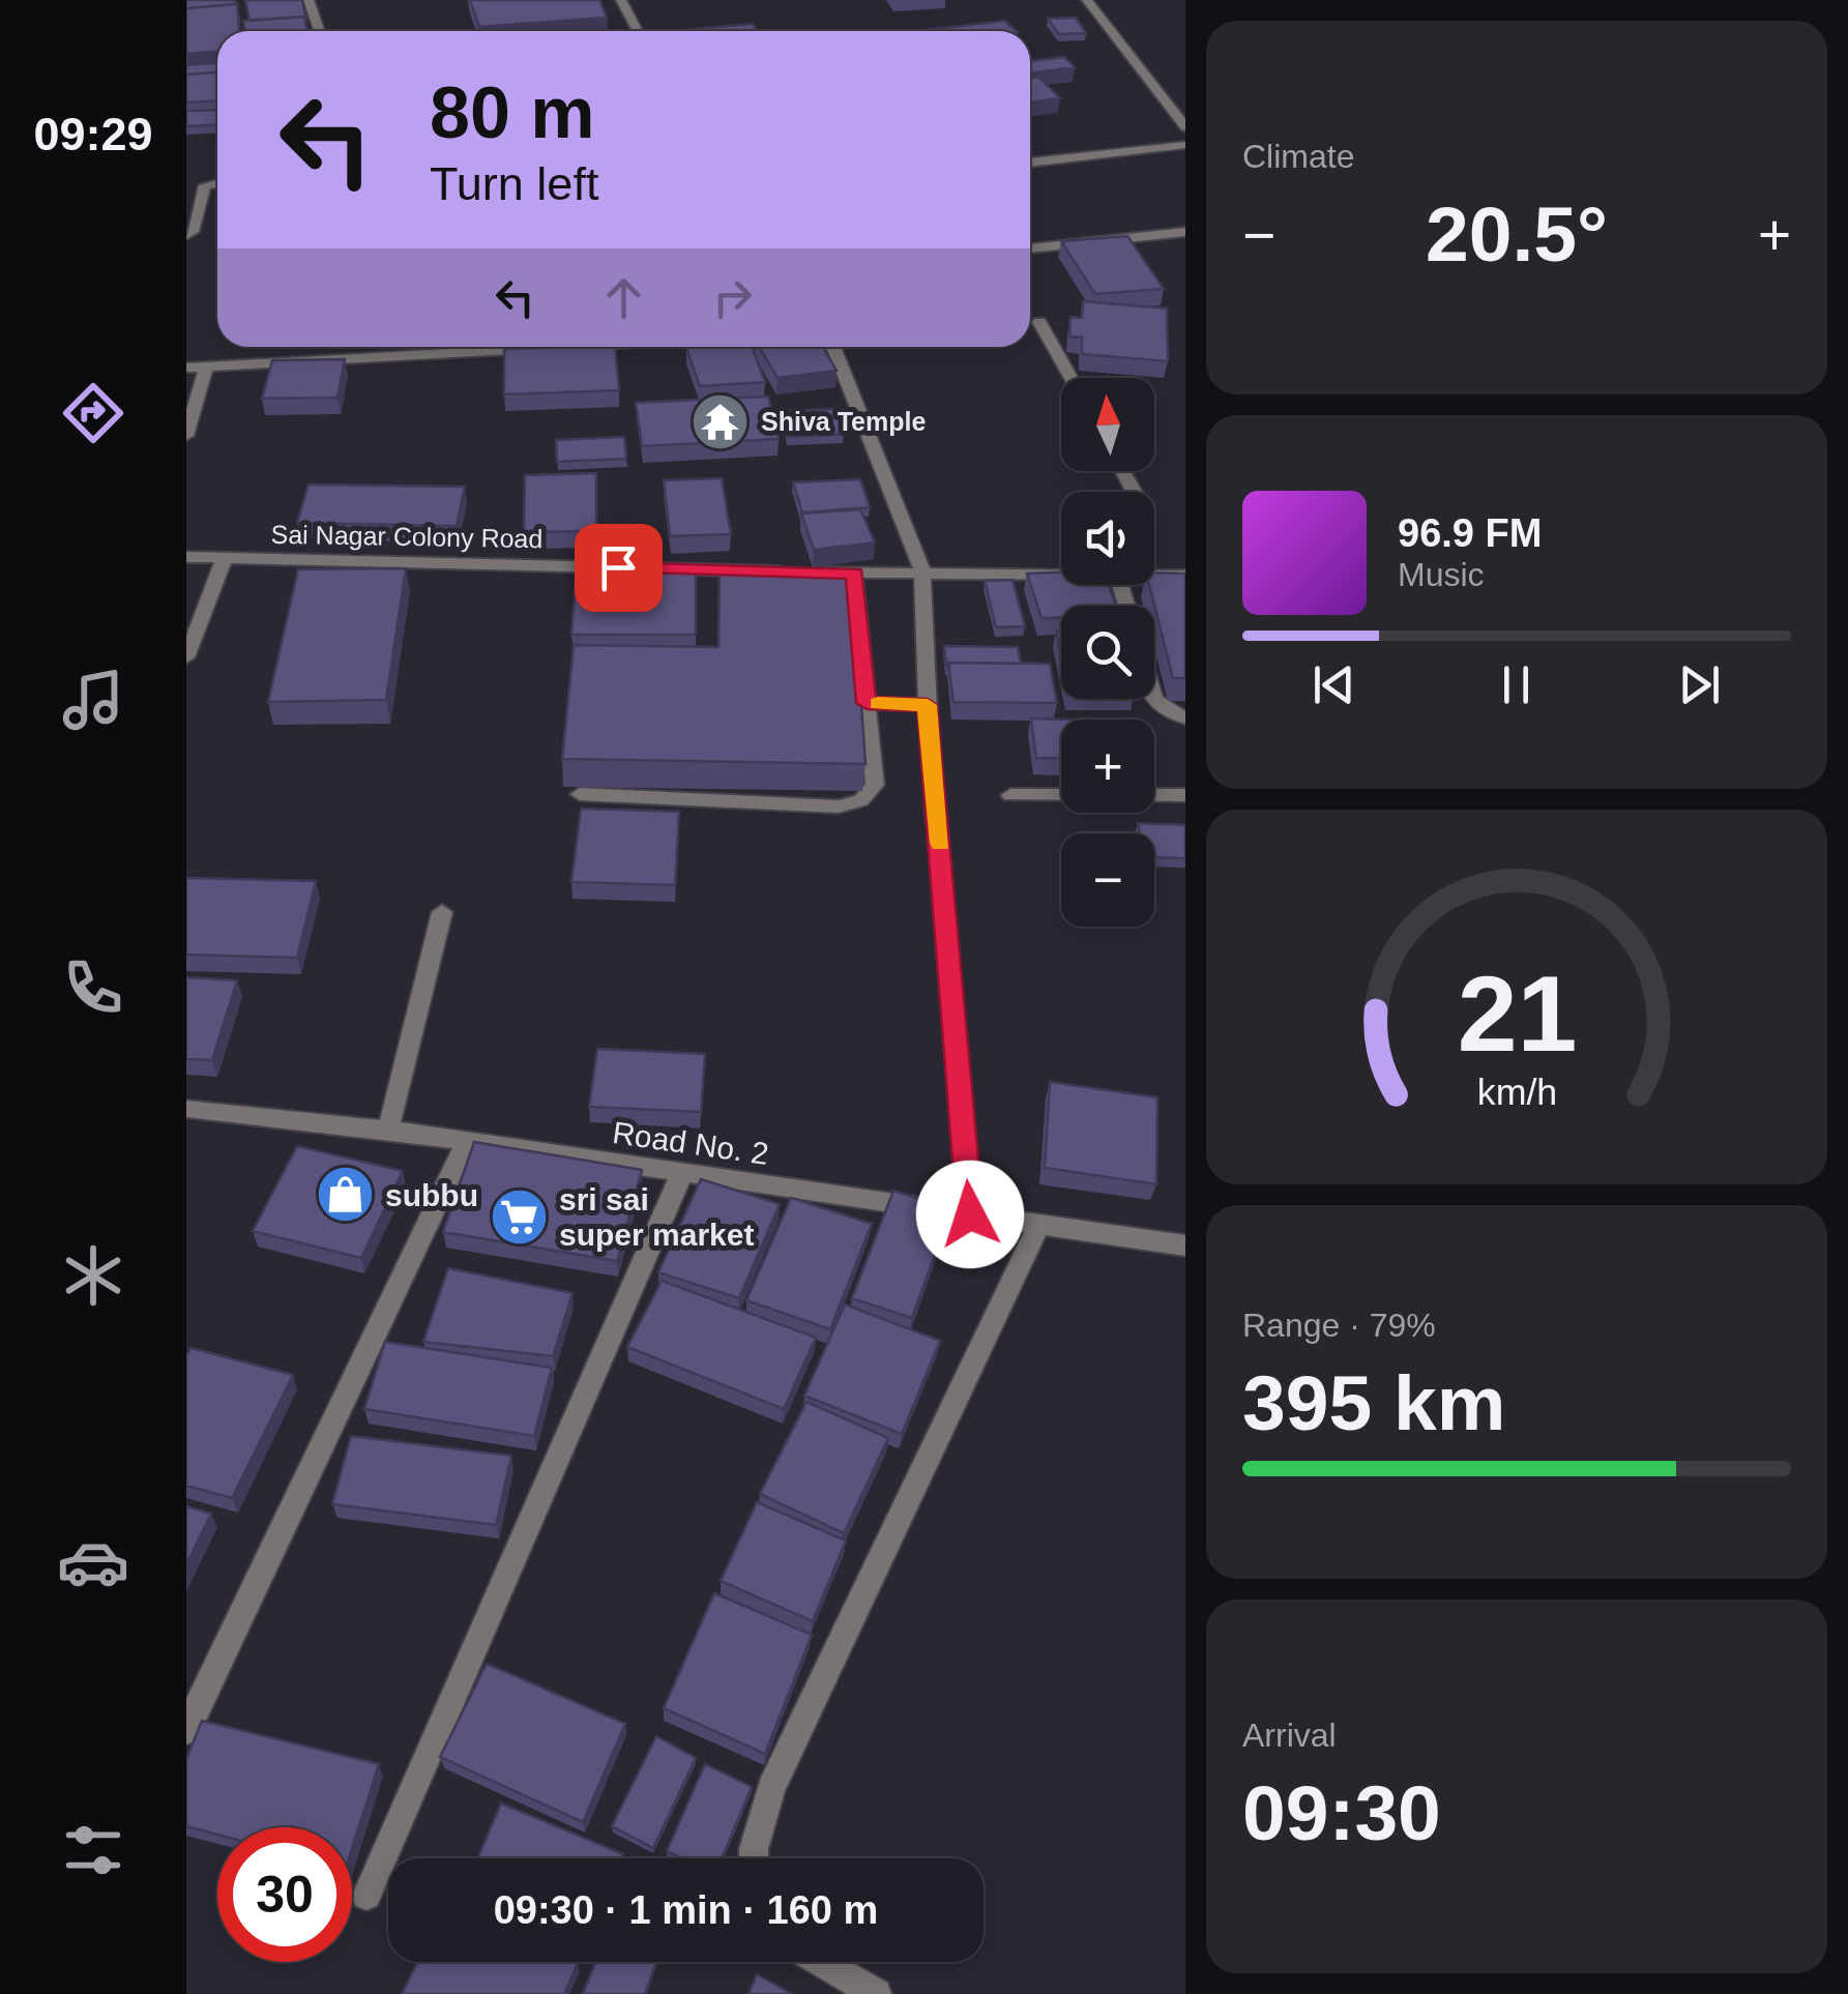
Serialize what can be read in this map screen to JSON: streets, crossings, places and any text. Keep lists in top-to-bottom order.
{
  "streets": {
    "street": ["Sai Nagar Colony Road", "Road No. 2"]
  },
  "places": {
    "temple": ["Shiva Temple"],
    "shop": ["subbu"],
    "supermarket": ["sri sai super market"]
  },
  "north": "top",
  "page": {
    "tabs": "09:29",
    "tile": [
      "Climate",
      ["Range · 79%", "395 km"],
      ["Arrival", "09:30"]
    ],
    "turn": ["80 m", "Turn left"],
    "heat": ["−", "20.5°", "+"],
    "map_buttons": ["+", "−"],
    "song": ["96.9 FM", "Music"],
    "limit": "30",
    "trip": "09:30 · 1 min · 160 m",
    "gauge": ["21", "km/h"]
  }
}
